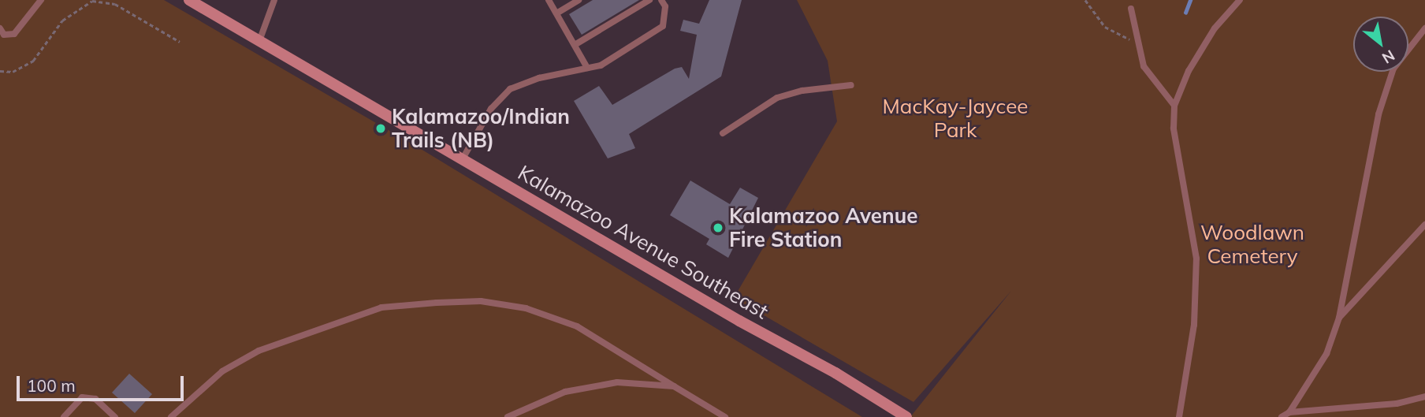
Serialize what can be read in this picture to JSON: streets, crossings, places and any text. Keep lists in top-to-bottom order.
{
  "streets": {
    "main road": ["Kalamazoo Avenue Southeast"]
  },
  "parks": ["MacKay-Jaycee Park", "Woodlawn Cemetery"],
  "places": ["Kalamazoo/Indian Trails (NB)", "Kalamazoo Avenue Fire Station"],
  "scale_bar": "100 m",
  "north": "bottom right"
}
